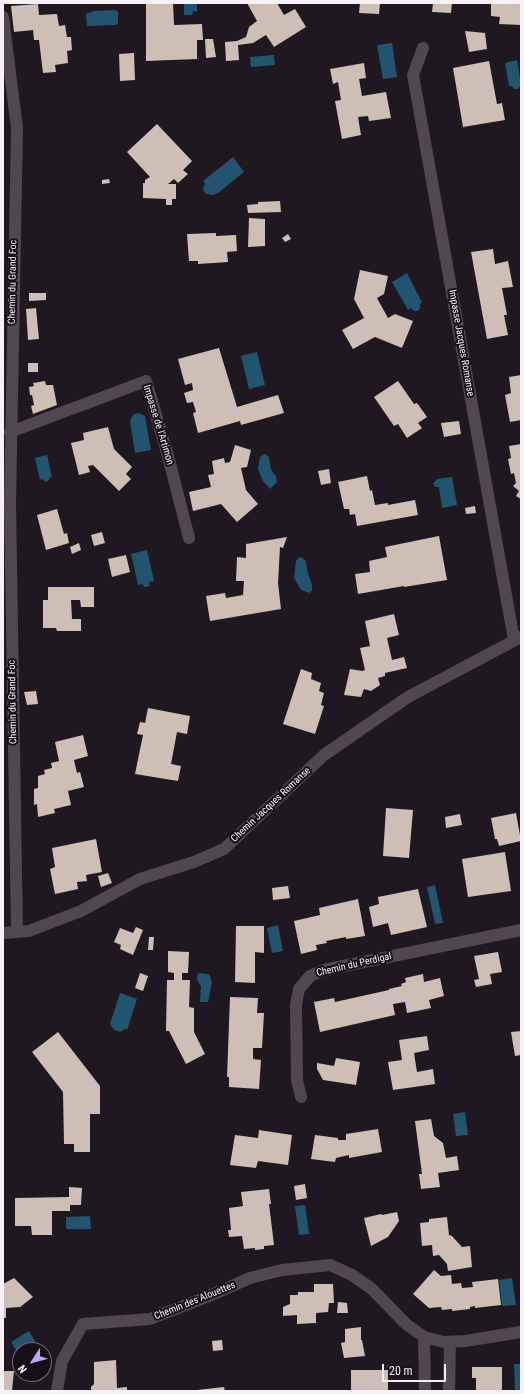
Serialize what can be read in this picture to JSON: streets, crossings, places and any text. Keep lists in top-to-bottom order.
{
  "streets": {
    "street": [
      "Chemin du Grand Foc",
      "Impasse Jacques Romanse",
      "Impasse de l'Artimon",
      "Chemin Jacques Romanse",
      "Chemin du Perdigal",
      "Chemin des Alouettes"
    ]
  },
  "crossings": [
    ["Chemin du Grand Foc", "Impasse de l'Artimon"],
    ["Chemin du Grand Foc", "Chemin Jacques Romanse"],
    ["Impasse Jacques Romanse", "Chemin Jacques Romanse"]
  ],
  "scale_bar": "20 m",
  "north": "bottom left"
}
